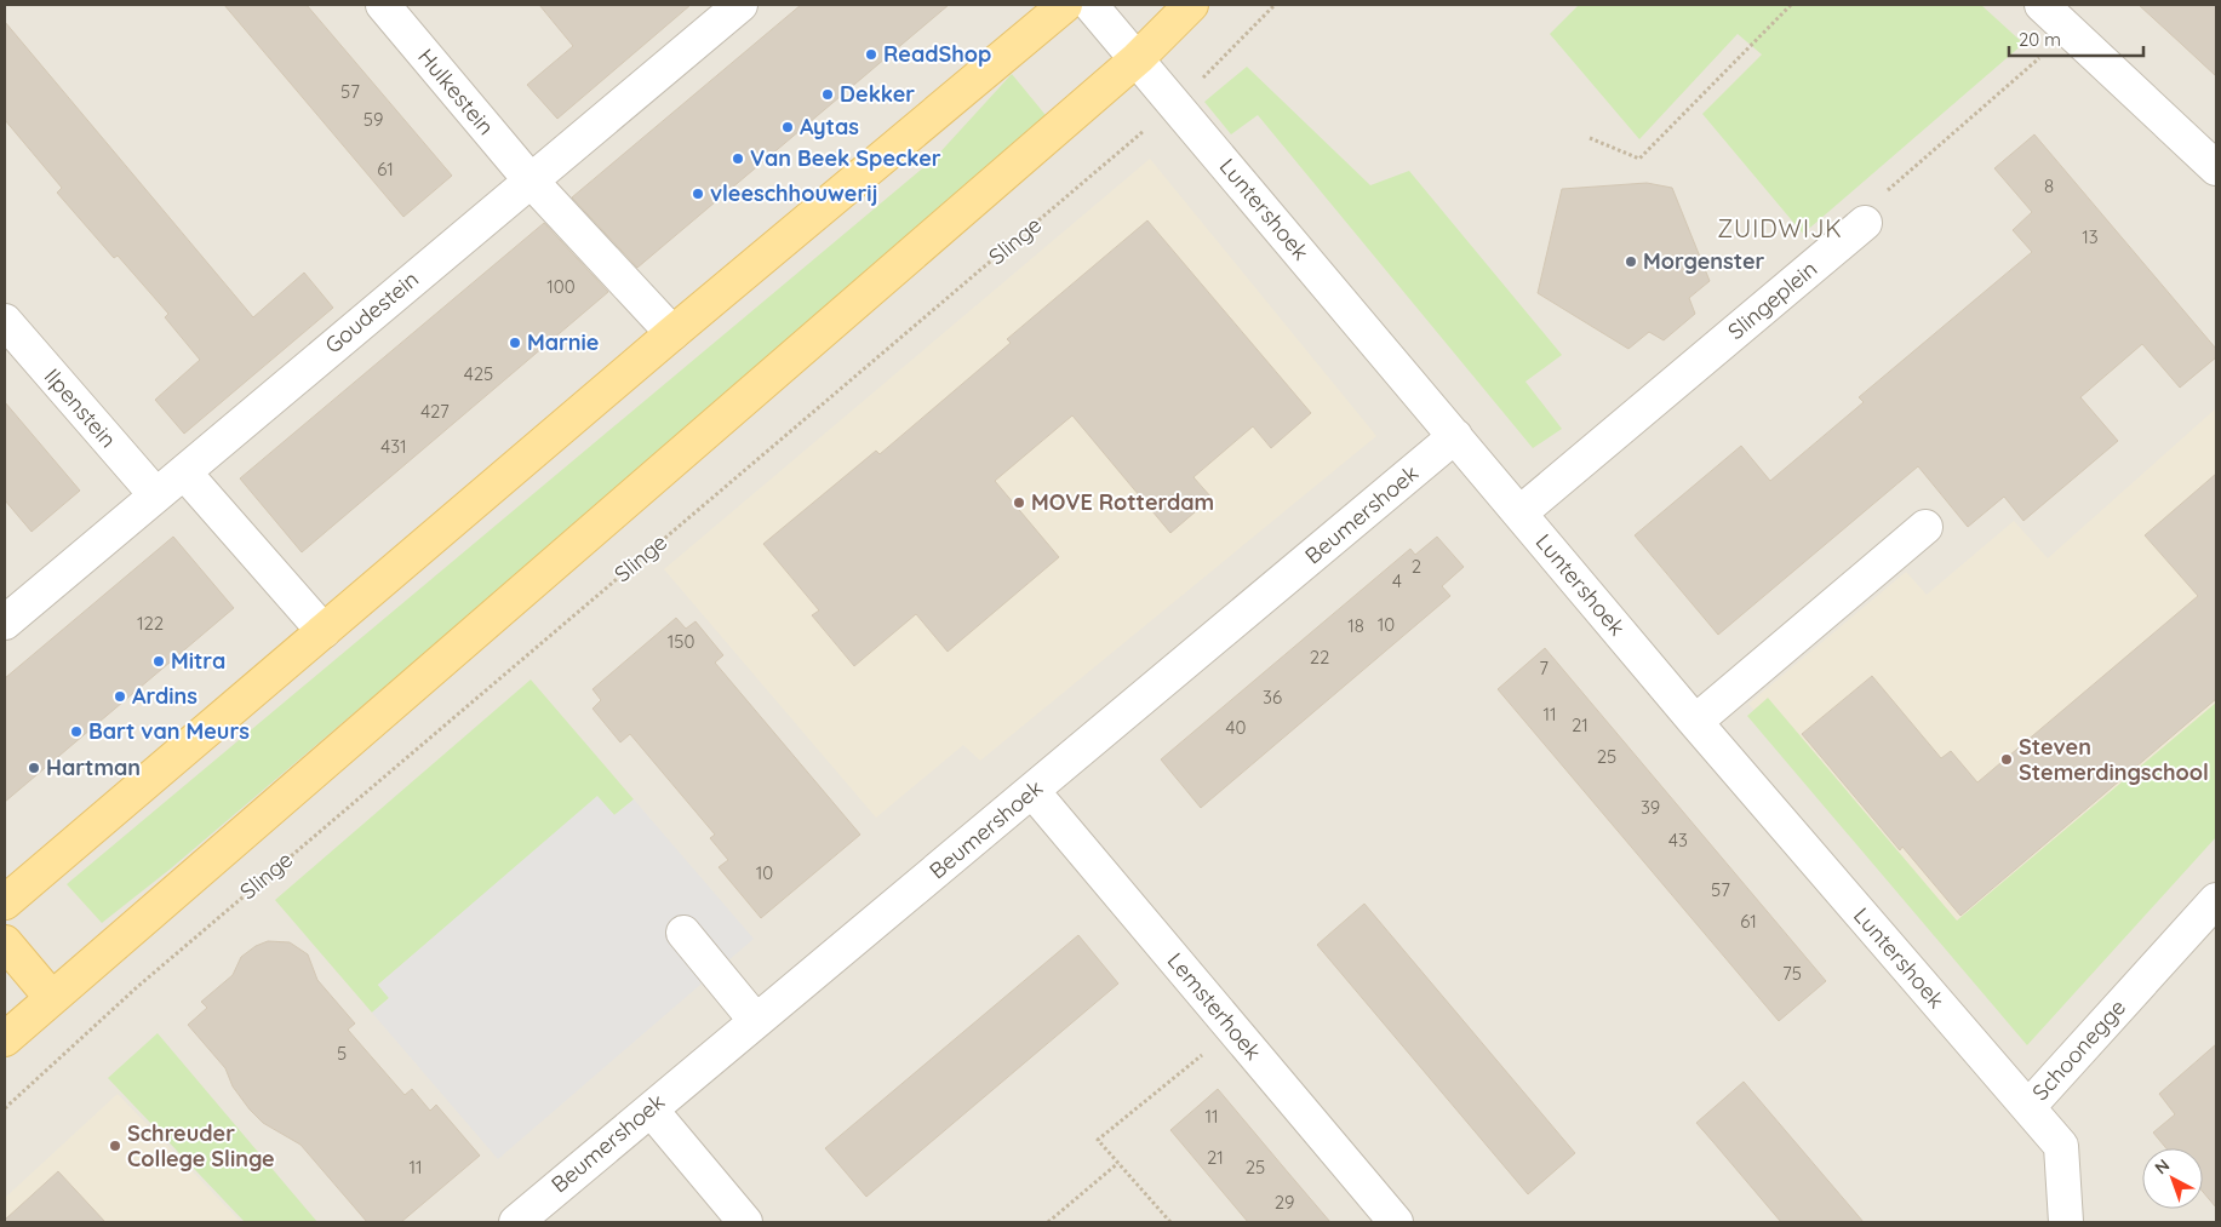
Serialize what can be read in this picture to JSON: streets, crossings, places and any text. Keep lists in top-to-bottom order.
{
  "streets": {
    "street": [
      "Hulkestein",
      "Luntershoek",
      "Slingeplein",
      "Goudestein",
      "Ilpenstein",
      "Beumershoek",
      "Lemsterhoek",
      "Schoonegge"
    ],
    "path": ["Slinge"]
  },
  "crossings": [
    ["Hulkestein", "Goudestein"],
    ["Luntershoek", "Slinge"],
    ["Luntershoek", "Slingeplein"],
    ["Luntershoek", "Beumershoek"],
    ["Luntershoek", "Schoonegge"],
    ["Goudestein", "Ilpenstein"],
    ["Beumershoek", "Lemsterhoek"]
  ],
  "districts": ["ZUIDWIJK"],
  "places": [
    "ReadShop",
    "Dekker",
    "Aytas",
    "Van Beek Specker",
    "vleeschhouwerij",
    "Morgenster",
    "Marnie",
    "MOVE Rotterdam",
    "Mitra",
    "Ardins",
    "Bart van Meurs",
    "Steven Stemerdingschool",
    "Hartman",
    "Schreuder College Slinge"
  ],
  "house_numbers": [
    "57",
    "59",
    "61",
    "8",
    "13",
    "100",
    "425",
    "427",
    "431",
    "2",
    "4",
    "122",
    "10",
    "18",
    "150",
    "22",
    "7",
    "36",
    "11",
    "21",
    "40",
    "25",
    "39",
    "43",
    "10",
    "57",
    "61",
    "75",
    "5",
    "11",
    "21",
    "11",
    "25",
    "29"
  ],
  "scale_bar": "20 m",
  "north": "top left"
}
